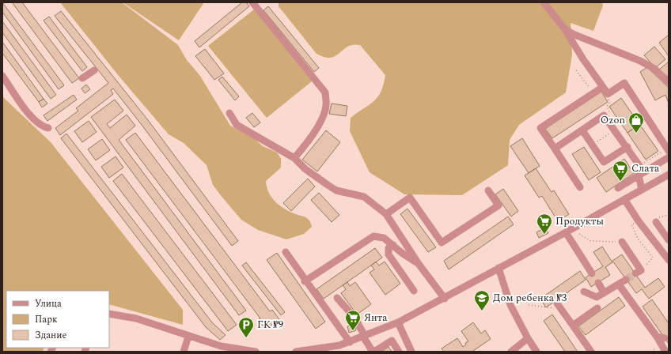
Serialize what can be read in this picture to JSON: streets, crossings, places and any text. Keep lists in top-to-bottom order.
{
  "places": {
    "shop": ["Ozon"],
    "supermarket": ["Слата", "Продукты", "Янта"],
    "school or university": ["Дом ребенка №3"],
    "parking": ["ГК №9"]
  },
  "legend": ["Улица", "Парк", "Здание"]
}
